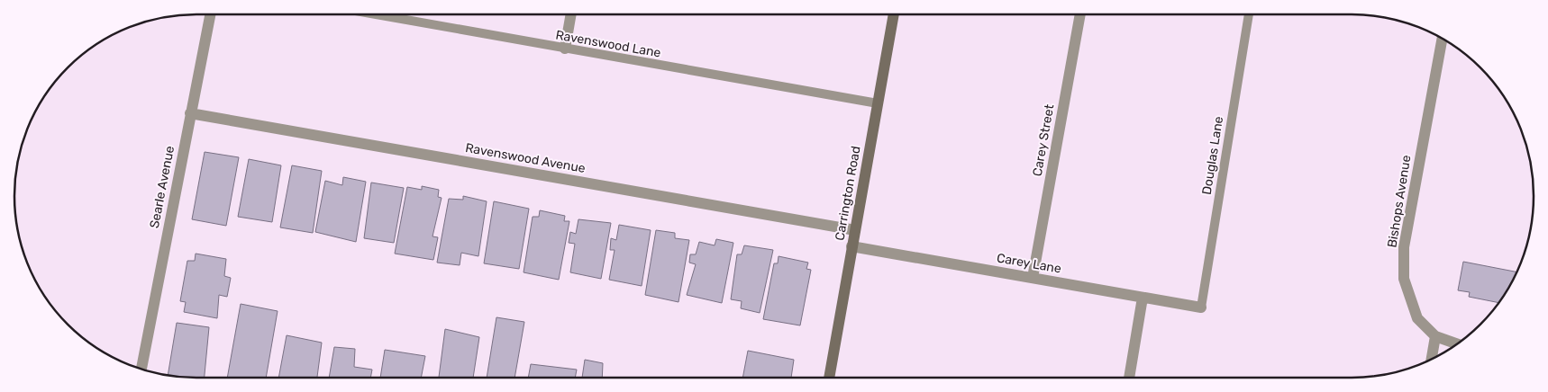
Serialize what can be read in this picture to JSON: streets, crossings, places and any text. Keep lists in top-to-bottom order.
{
  "streets": {
    "main road": ["Carrington Road"],
    "street": [
      "Carey Street",
      "Ravenswood Avenue",
      "Searle Avenue",
      "Bishops Avenue",
      "Carey Lane"
    ],
    "lane": ["Ravenswood Lane", "Douglas Lane"]
  },
  "crossings": [
    ["Ravenswood Lane", "Carrington Road"],
    ["Carey Street", "Carey Lane"],
    ["Douglas Lane", "Carey Lane"],
    ["Ravenswood Avenue", "Searle Avenue"],
    ["Ravenswood Avenue", "Carrington Road"],
    ["Carrington Road", "Carey Lane"]
  ]
}
